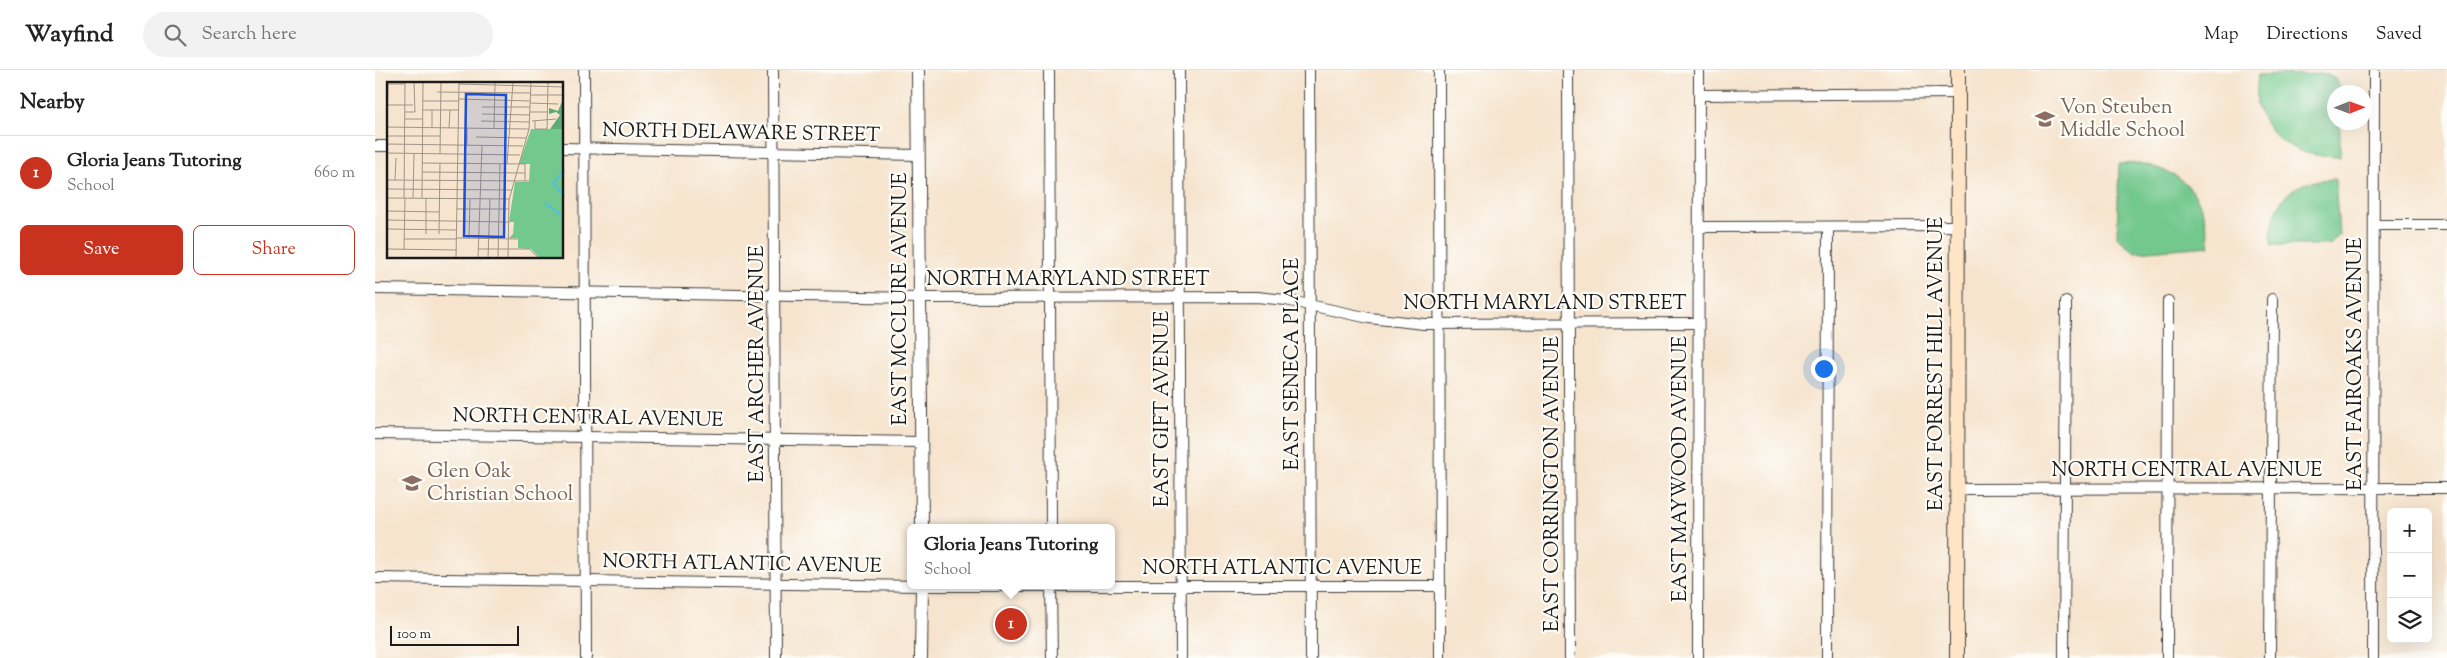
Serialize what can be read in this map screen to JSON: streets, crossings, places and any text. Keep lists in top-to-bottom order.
{
  "streets": {
    "main road": ["EAST FORREST HILL AVENUE"],
    "street": [
      "NORTH DELAWARE STREET",
      "NORTH MARYLAND STREET",
      "EAST MCCLURE AVENUE",
      "EAST ARCHER AVENUE",
      "EAST SENECA PLACE",
      "EAST FAIROAKS AVENUE",
      "EAST GIFT AVENUE",
      "NORTH CENTRAL AVENUE",
      "EAST MAYWOOD AVENUE",
      "EAST CORRINGTON AVENUE",
      "NORTH ATLANTIC AVENUE"
    ]
  },
  "crossings": [
    ["NORTH DELAWARE STREET", "EAST MCCLURE AVENUE"],
    ["NORTH DELAWARE STREET", "EAST ARCHER AVENUE"],
    ["NORTH MARYLAND STREET", "EAST MCCLURE AVENUE"],
    ["NORTH MARYLAND STREET", "EAST ARCHER AVENUE"],
    ["NORTH MARYLAND STREET", "EAST SENECA PLACE"],
    ["NORTH MARYLAND STREET", "EAST GIFT AVENUE"],
    ["NORTH MARYLAND STREET", "EAST MAYWOOD AVENUE"],
    ["NORTH MARYLAND STREET", "EAST CORRINGTON AVENUE"],
    ["EAST MCCLURE AVENUE", "NORTH CENTRAL AVENUE"],
    ["EAST ARCHER AVENUE", "NORTH CENTRAL AVENUE"],
    ["EAST ARCHER AVENUE", "NORTH ATLANTIC AVENUE"],
    ["EAST SENECA PLACE", "NORTH ATLANTIC AVENUE"],
    ["EAST FORREST HILL AVENUE", "NORTH CENTRAL AVENUE"],
    ["EAST FAIROAKS AVENUE", "NORTH CENTRAL AVENUE"],
    ["EAST GIFT AVENUE", "NORTH ATLANTIC AVENUE"]
  ],
  "places": {
    "school or university": ["Von Steuben Middle School", "Glen Oak Christian School"]
  },
  "scale_bar": "100 m",
  "north": "right",
  "page": {
    "header": "Wayfind",
    "search": "Search here",
    "nav": ["Map", "Directions", "Saved"],
    "heading": "Nearby",
    "list": [
      {
        "mark": "1",
        "name": "Gloria Jeans Tutoring",
        "note": "School",
        "value": "660 m"
      }
    ],
    "buttons": ["Save", "Share"],
    "map_buttons": ["+", "−"],
    "popup": ["Gloria Jeans Tutoring", "School"],
    "pins": "1",
    "scale": "100 m"
  }
}
